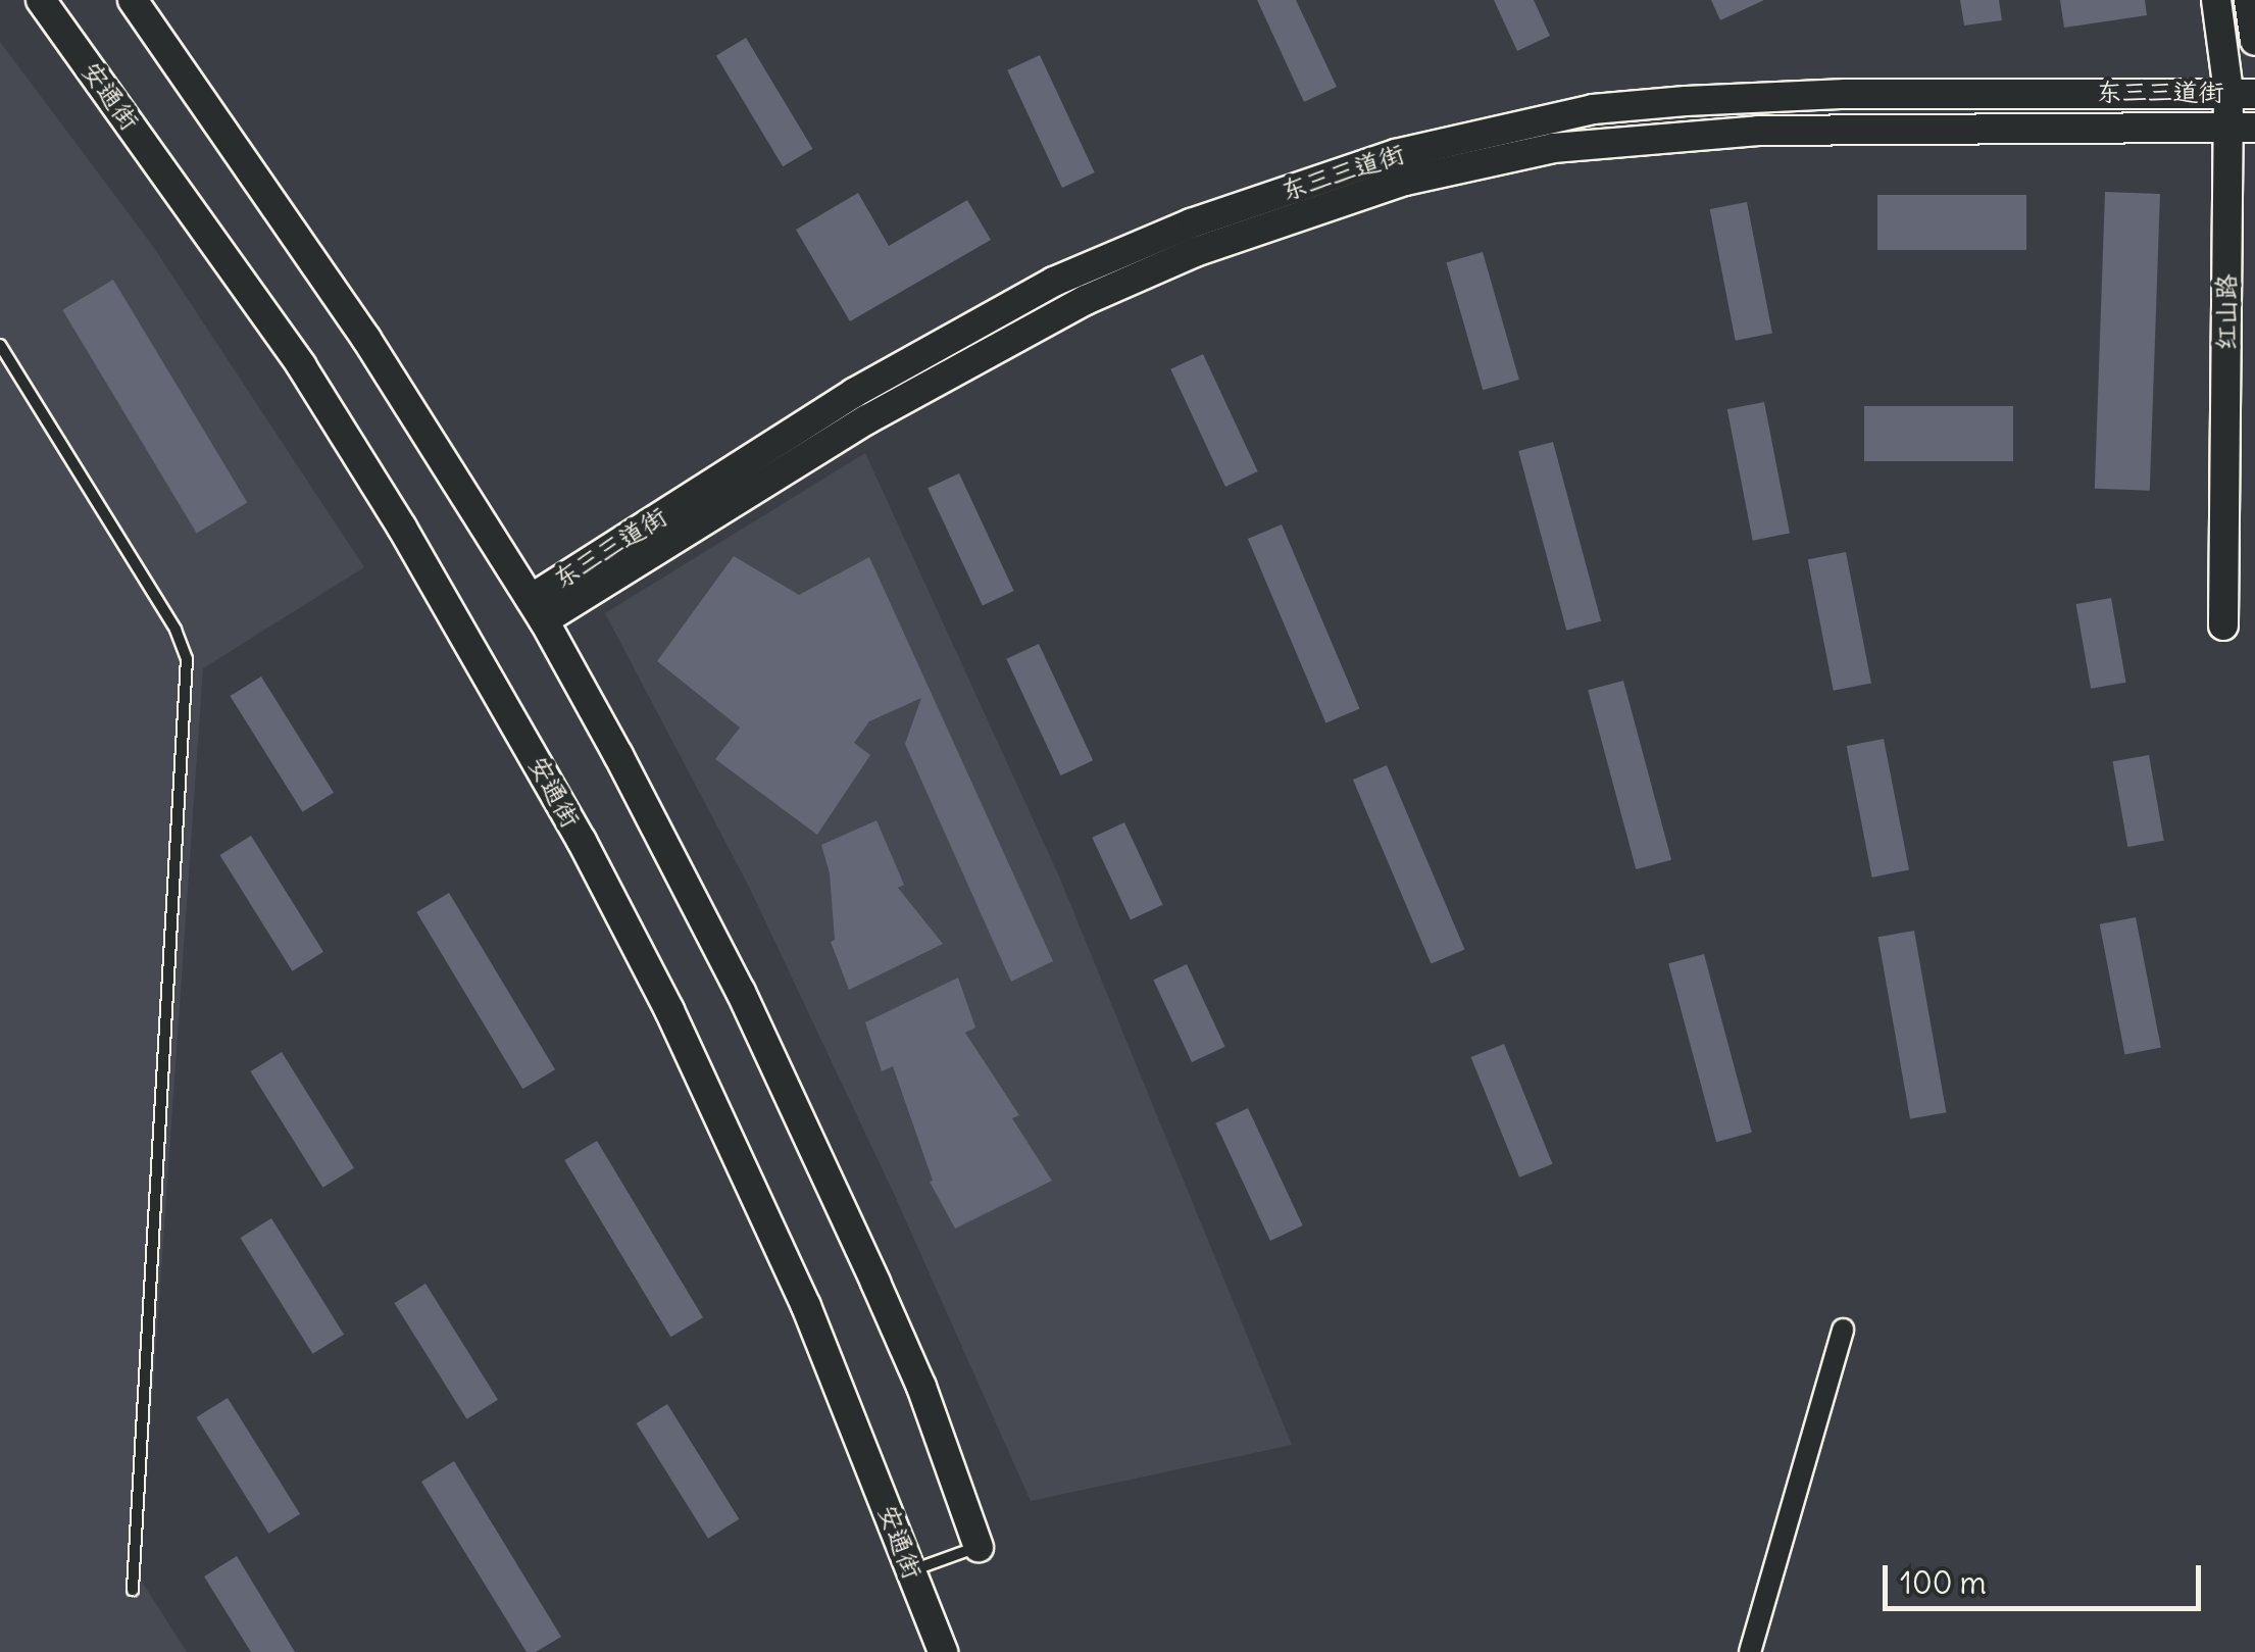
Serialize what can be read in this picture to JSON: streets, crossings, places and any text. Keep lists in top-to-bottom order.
{
  "streets": {
    "main road": ["东三三道街", "安通街", "红山路"]
  },
  "crossings": [
    ["东三三道街", "红山路"]
  ],
  "scale_bar": "100 m"
}
